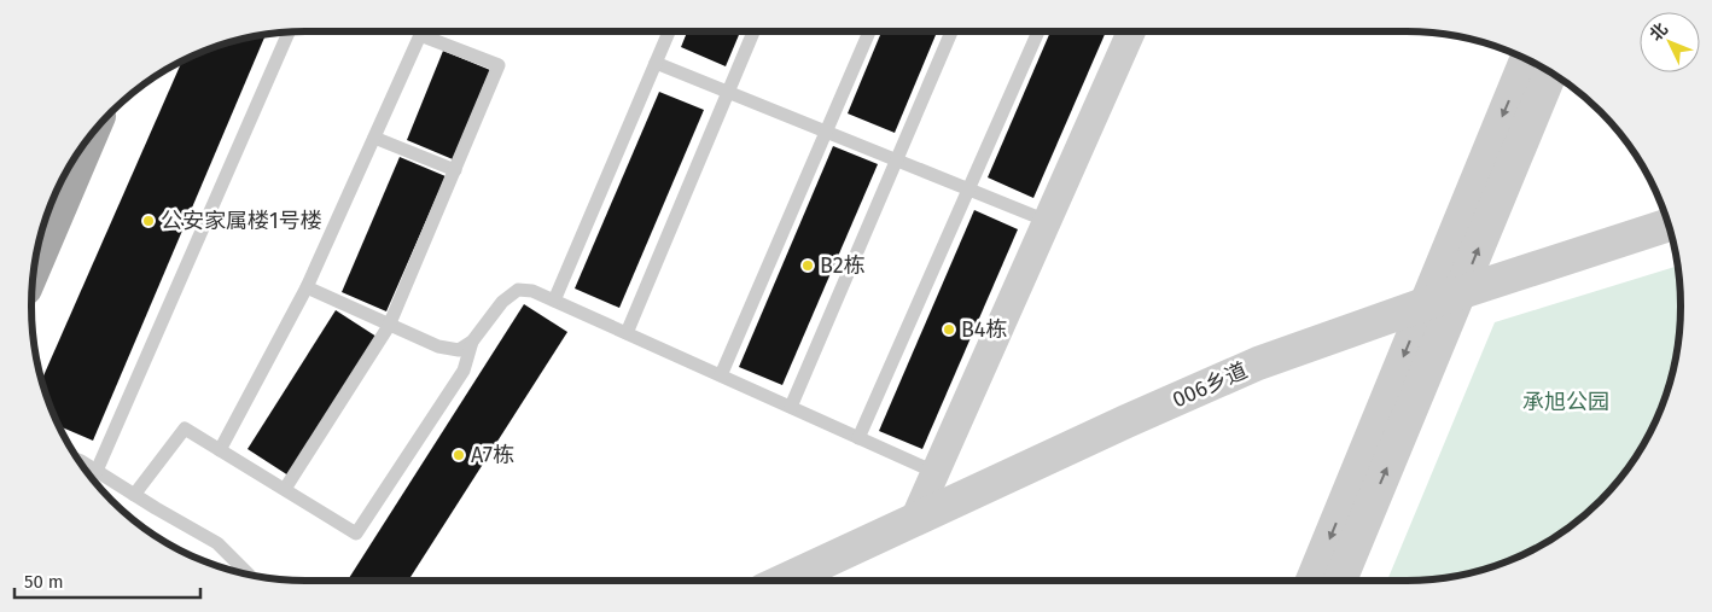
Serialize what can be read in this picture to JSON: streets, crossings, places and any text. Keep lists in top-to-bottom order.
{
  "streets": {
    "street": ["006乡道"]
  },
  "parks": ["承旭公园"],
  "places": [
    "公安家属楼1号楼",
    "B2栋",
    "B4栋",
    "A7栋"
  ],
  "scale_bar": "50 m",
  "north": "top left"
}
